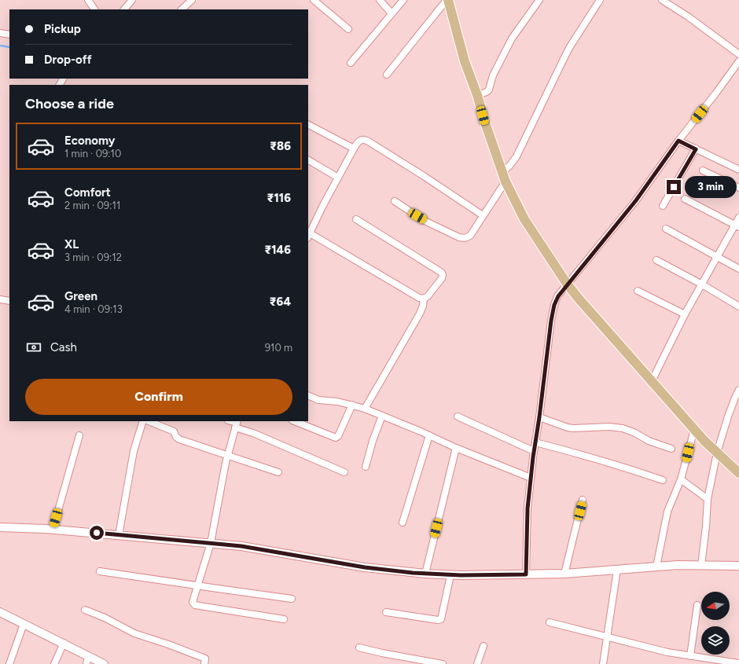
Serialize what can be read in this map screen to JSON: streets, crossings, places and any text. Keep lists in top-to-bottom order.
{
  "north": "left",
  "page": {
    "banner": ["Pickup", "Drop-off"],
    "heading": "Choose a ride",
    "list": [
      {
        "name": "Economy",
        "note": "1 min · 09:10",
        "value": "₹86"
      },
      {
        "name": "Comfort",
        "note": "2 min · 09:11",
        "value": "₹116"
      },
      {
        "name": "XL",
        "note": "3 min · 09:12",
        "value": "₹146"
      },
      {
        "name": "Green",
        "note": "4 min · 09:13",
        "value": "₹64"
      }
    ],
    "bubble": "3 min",
    "pay": ["Cash", "910 m"],
    "buttons": "Confirm"
  }
}
